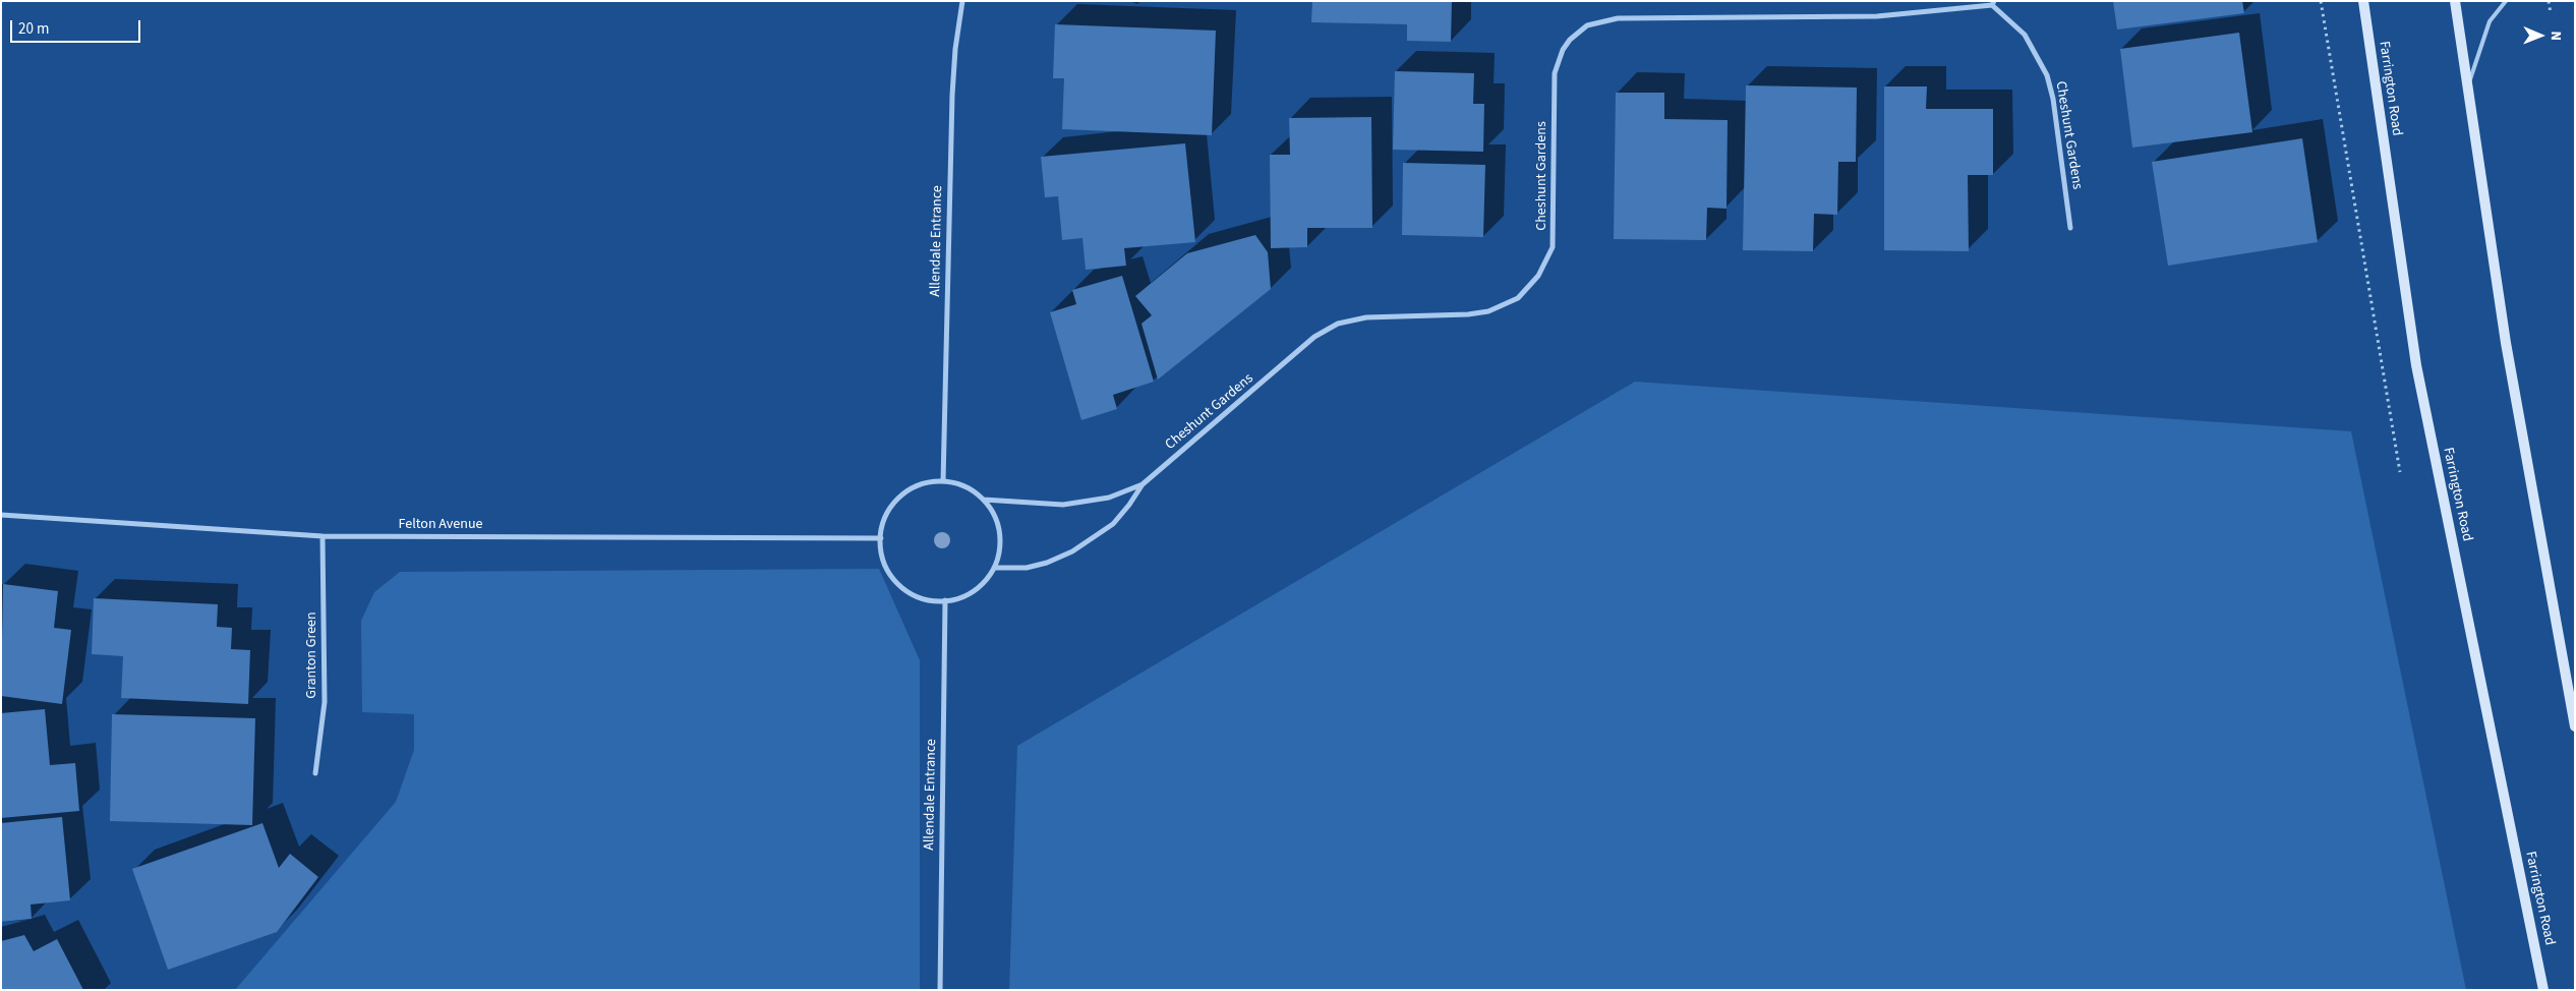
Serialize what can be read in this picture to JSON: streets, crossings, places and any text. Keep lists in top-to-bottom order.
{
  "streets": {
    "main road": ["Farrington Road"],
    "street": [
      "Cheshunt Gardens",
      "Allendale Entrance",
      "Felton Avenue",
      "Granton Green"
    ]
  },
  "crossings": [
    ["Allendale Entrance", "Felton Avenue"],
    ["Felton Avenue", "Granton Green"]
  ],
  "scale_bar": "20 m",
  "north": "right"
}
